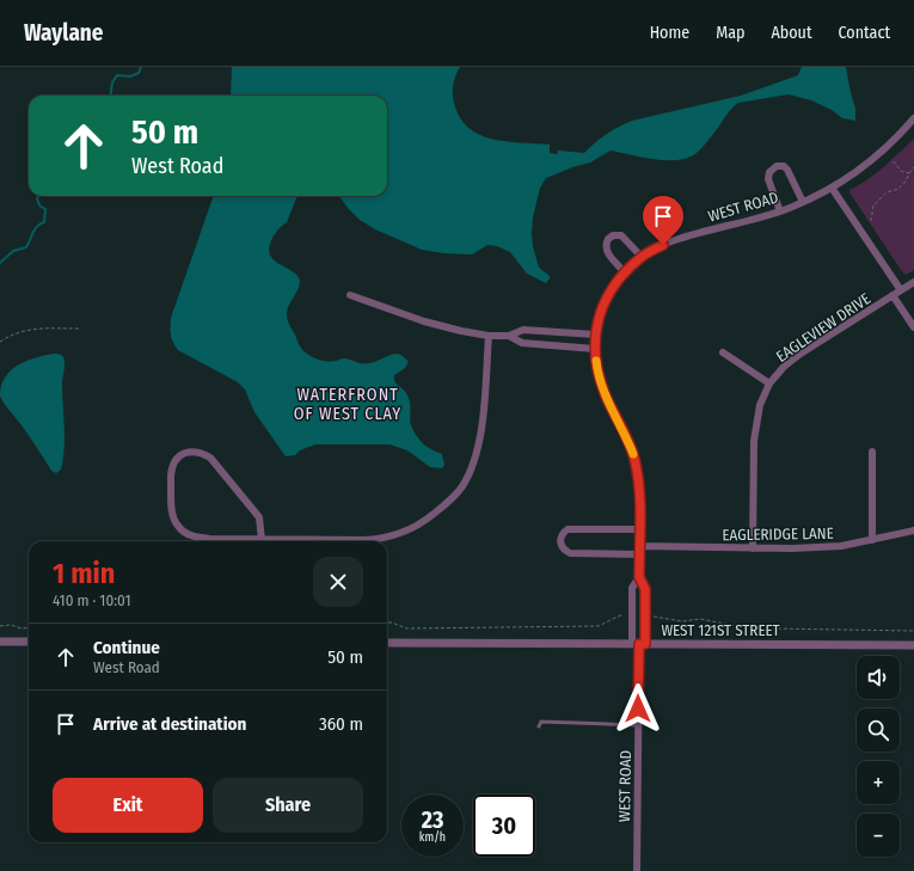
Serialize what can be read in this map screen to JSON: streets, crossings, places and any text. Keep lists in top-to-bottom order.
{
  "streets": {
    "street": [
      "WEST ROAD",
      "EAGLEVIEW DRIVE",
      "EAGLERIDGE LANE",
      "WEST 121ST STREET"
    ]
  },
  "crossings": [
    ["WEST ROAD", "EAGLERIDGE LANE"],
    ["WEST ROAD", "WEST 121ST STREET"],
    ["EAGLEVIEW DRIVE", "EAGLERIDGE LANE"]
  ],
  "districts": ["WATERFRONT OF WEST CLAY"],
  "page": {
    "header": "Waylane",
    "nav": [
      "Home",
      "Map",
      "About",
      "Contact"
    ],
    "turn": ["50 m", "West Road"],
    "heading": ["1 min", "410 m · 10:01"],
    "list": [
      {
        "name": "Continue",
        "note": "West Road",
        "value": "50 m"
      },
      {
        "name": "Arrive at destination",
        "value": "360 m"
      }
    ],
    "map_buttons": ["+", "−"],
    "buttons": ["Exit", "Share"],
    "speed": "23 km/h",
    "limit": "30"
  }
}
